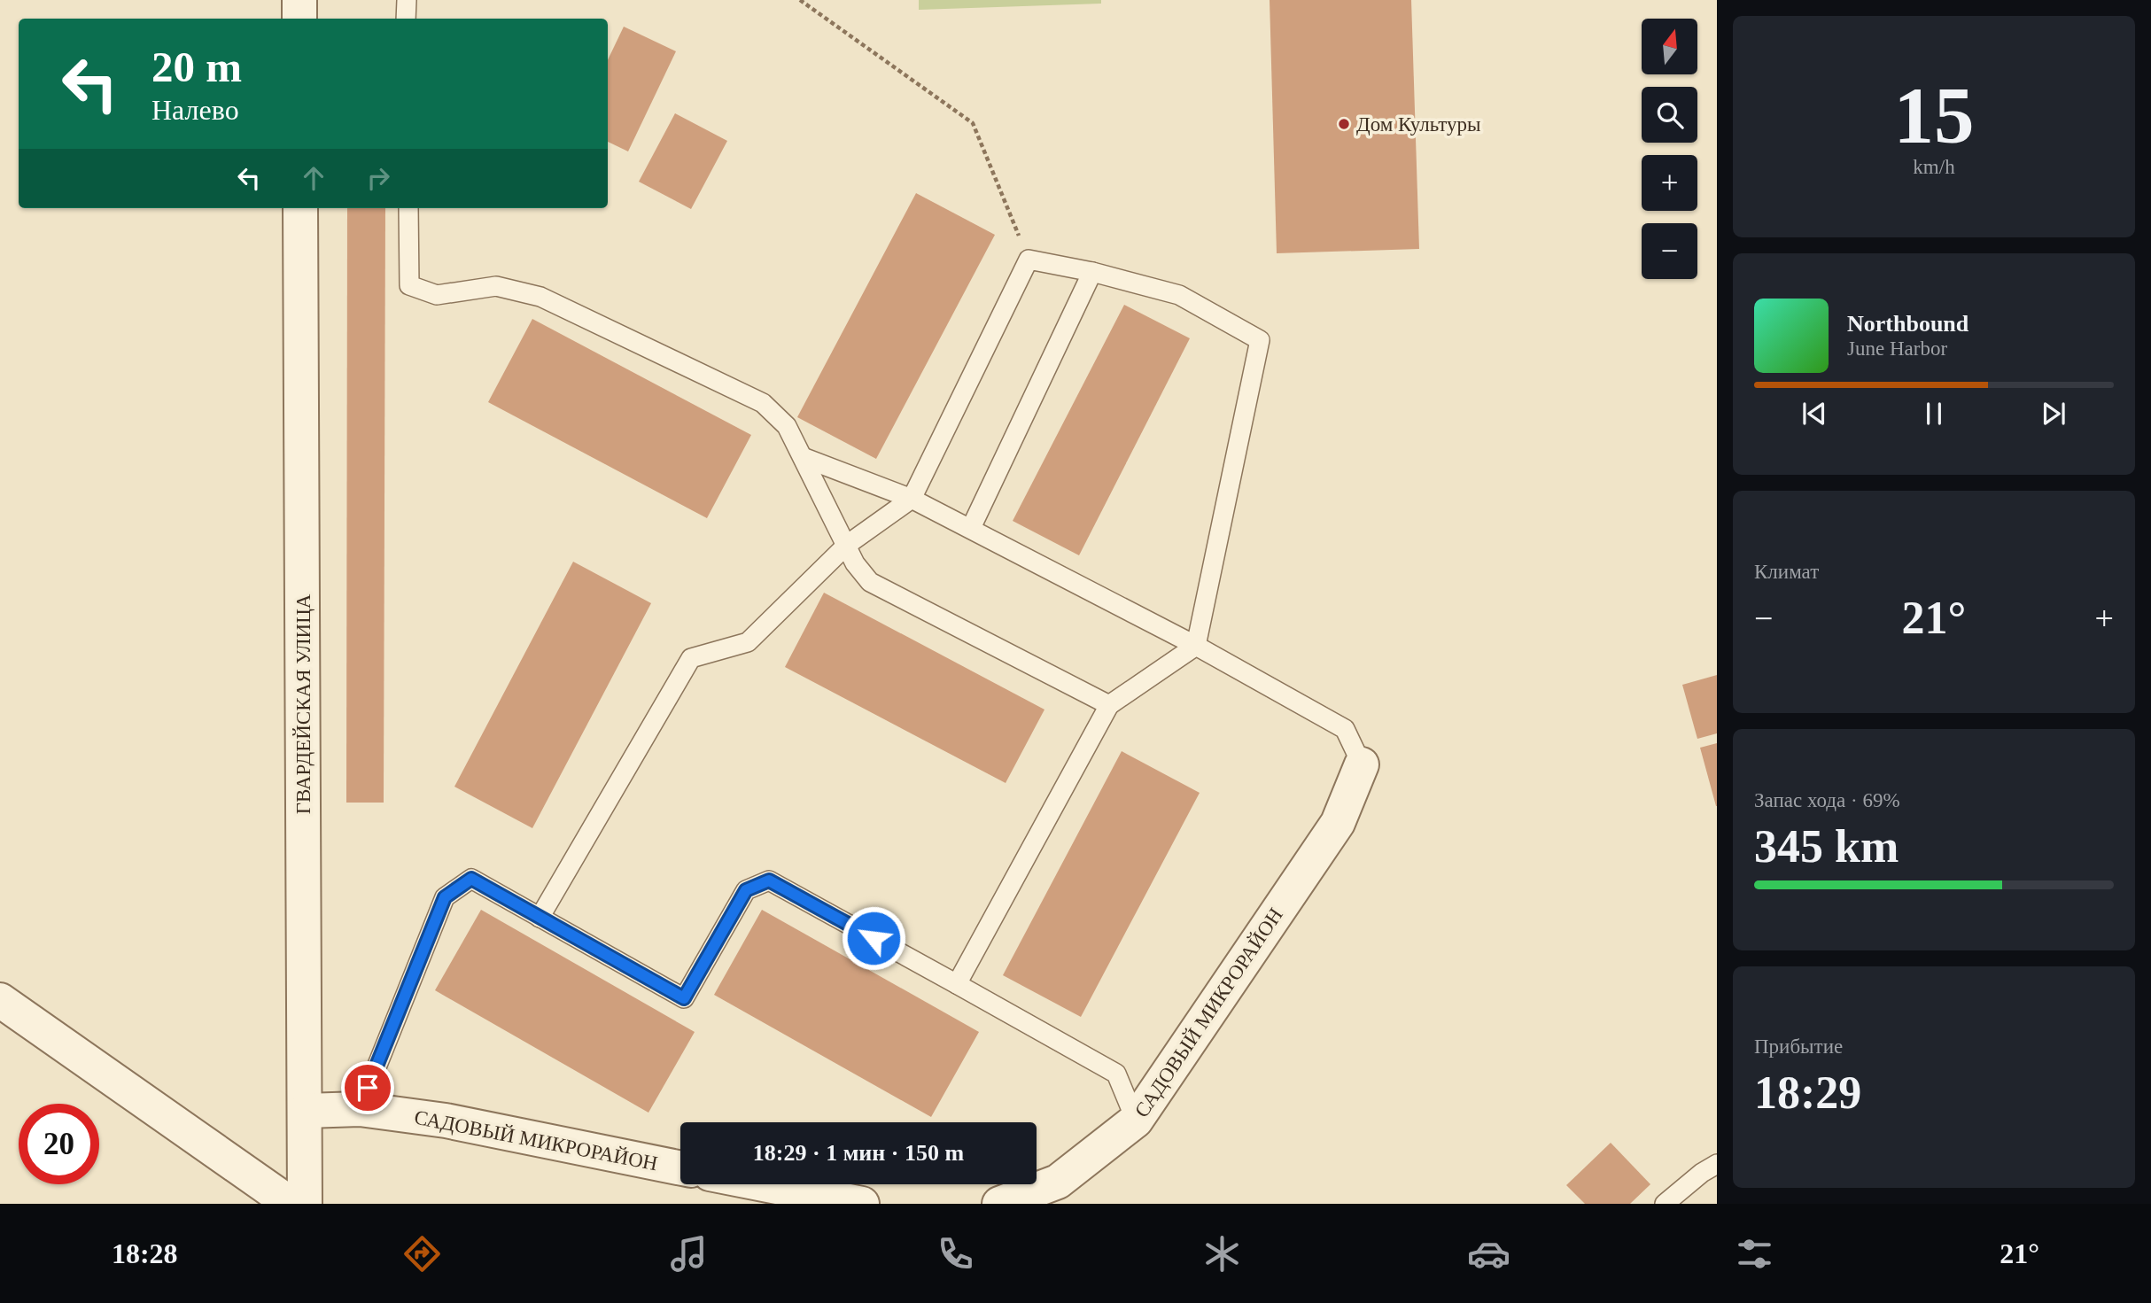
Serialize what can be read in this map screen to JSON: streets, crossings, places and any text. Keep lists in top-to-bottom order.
{
  "streets": {
    "street": ["ГВАРДЕЙСКАЯ УЛИЦА", "САДОВЫЙ МИКРОРАЙОН"]
  },
  "crossings": [
    ["ГВАРДЕЙСКАЯ УЛИЦА", "САДОВЫЙ МИКРОРАЙОН"]
  ],
  "places": ["Дом Культуры"],
  "north": "top",
  "page": {
    "tile": [
      ["15", "km/h"],
      "Климат",
      ["Запас хода · 69%", "345 km"],
      ["Прибытие", "18:29"]
    ],
    "map_buttons": ["+", "−"],
    "turn": ["20 m", "Налево"],
    "song": ["Northbound", "June Harbor"],
    "heat": ["−", "21°", "+"],
    "limit": "20",
    "trip": "18:29 · 1 мин · 150 m",
    "tabs": ["18:28", "21°"]
  }
}
